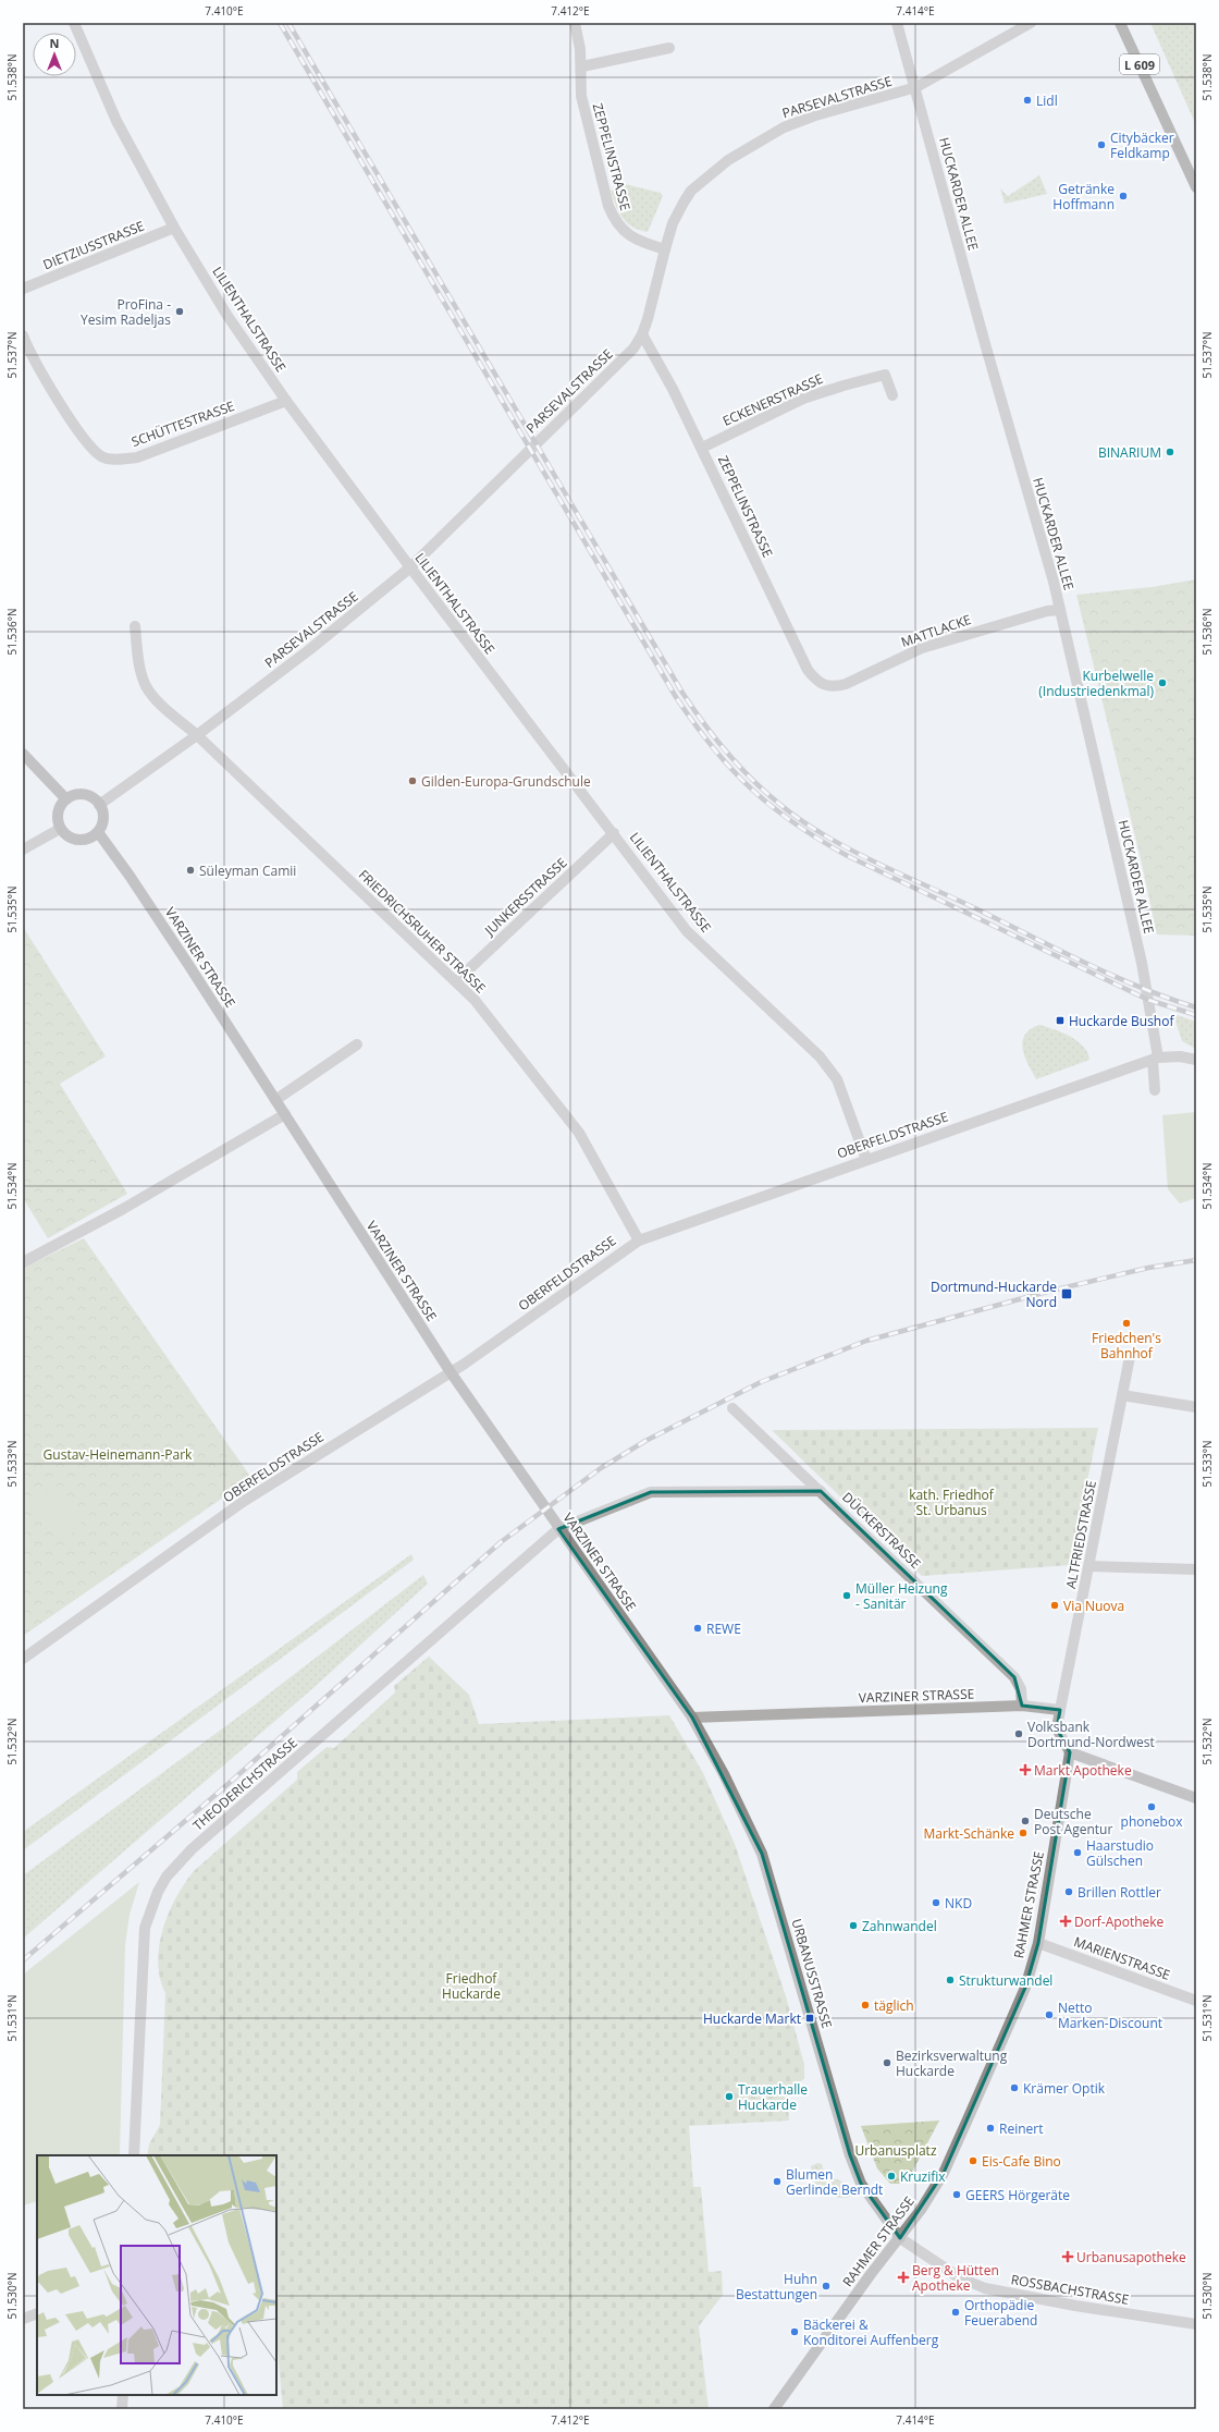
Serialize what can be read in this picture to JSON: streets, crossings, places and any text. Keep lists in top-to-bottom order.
{
  "streets": {
    "main road": ["L 609"],
    "street": [
      "PARSEVALSTRASSE",
      "ZEPPELINSTRASSE",
      "HUCKARDER ALLEE",
      "DIETZIUSSTRASSE",
      "LILIENTHALSTRASSE",
      "ECKENERSTRASSE",
      "SCHÜTTESTRASSE",
      "MATTLACKE",
      "JUNKERSSTRASSE",
      "FRIEDRICHSRUHER STRASSE",
      "VARZINER STRASSE",
      "OBERFELDSTRASSE",
      "DÜCKERSTRASSE",
      "ALTFRIEDSTRASSE",
      "THEODERICHSTRASSE",
      "RAHMER STRASSE",
      "MARIENSTRASSE",
      "URBANUSSTRASSE",
      "ROSSBACHSTRASSE"
    ]
  },
  "crossings": [
    ["PARSEVALSTRASSE", "ZEPPELINSTRASSE"],
    ["PARSEVALSTRASSE", "HUCKARDER ALLEE"],
    ["PARSEVALSTRASSE", "LILIENTHALSTRASSE"],
    ["PARSEVALSTRASSE", "FRIEDRICHSRUHER STRASSE"],
    ["PARSEVALSTRASSE", "VARZINER STRASSE"],
    ["ZEPPELINSTRASSE", "ECKENERSTRASSE"],
    ["ZEPPELINSTRASSE", "MATTLACKE"],
    ["HUCKARDER ALLEE", "MATTLACKE"],
    ["HUCKARDER ALLEE", "OBERFELDSTRASSE"],
    ["DIETZIUSSTRASSE", "LILIENTHALSTRASSE"],
    ["LILIENTHALSTRASSE", "SCHÜTTESTRASSE"],
    ["LILIENTHALSTRASSE", "JUNKERSSTRASSE"],
    ["LILIENTHALSTRASSE", "OBERFELDSTRASSE"],
    ["JUNKERSSTRASSE", "FRIEDRICHSRUHER STRASSE"],
    ["FRIEDRICHSRUHER STRASSE", "OBERFELDSTRASSE"],
    ["VARZINER STRASSE", "OBERFELDSTRASSE"],
    ["VARZINER STRASSE", "DÜCKERSTRASSE"],
    ["VARZINER STRASSE", "ALTFRIEDSTRASSE"],
    ["VARZINER STRASSE", "THEODERICHSTRASSE"],
    ["VARZINER STRASSE", "URBANUSSTRASSE"],
    ["ALTFRIEDSTRASSE", "RAHMER STRASSE"],
    ["RAHMER STRASSE", "MARIENSTRASSE"],
    ["RAHMER STRASSE", "URBANUSSTRASSE"],
    ["RAHMER STRASSE", "ROSSBACHSTRASSE"],
    ["URBANUSSTRASSE", "ROSSBACHSTRASSE"]
  ],
  "parks": [
    "Gustav-Heinemann-Park",
    "kath. Friedhof St. Urbanus",
    "Friedhof Huckarde",
    "Urbanusplatz"
  ],
  "places": {
    "other": [
      "Lidl",
      "Citybäcker Feldkamp",
      "Getränke Hoffmann",
      "ProFina - Yesim Radeljas",
      "BINARIUM",
      "Kurbelwelle (Industriedenkmal)",
      "Gilden-Europa-Grundschule",
      "Süleyman Camii",
      "Friedchen's Bahnhof",
      "Müller Heizung - Sanitär",
      "Via Nuova",
      "REWE",
      "Volksbank Dortmund-Nordwest",
      "phonebox",
      "Deutsche Post Agentur",
      "Markt-Schänke",
      "Haarstudio Gülschen",
      "Brillen Rottler",
      "NKD",
      "Zahnwandel",
      "Strukturwandel",
      "täglich",
      "Netto Marken-Discount",
      "Bezirksverwaltung Huckarde",
      "Krämer Optik",
      "Trauerhalle Huckarde",
      "Reinert",
      "Eis-Cafe Bino",
      "Kruzifix",
      "Blumen Gerlinde Berndt",
      "GEERS Hörgeräte",
      "Huhn Bestattungen",
      "Orthopädie Feuerabend",
      "Bäckerei & Konditorei Auffenberg"
    ],
    "transit": ["Huckarde Bushof", "Dortmund-Huckarde Nord", "Huckarde Markt"],
    "health": [
      "Markt Apotheke",
      "Dorf-Apotheke",
      "Urbanusapotheke",
      "Berg & Hütten Apotheke"
    ]
  },
  "north": "top",
  "coordinates": [
    "7.410°E",
    "7.412°E",
    "7.414°E",
    "51.538°N",
    "51.537°N",
    "51.536°N",
    "51.535°N",
    "51.534°N",
    "51.533°N",
    "51.532°N",
    "51.531°N",
    "51.530°N"
  ]
}
